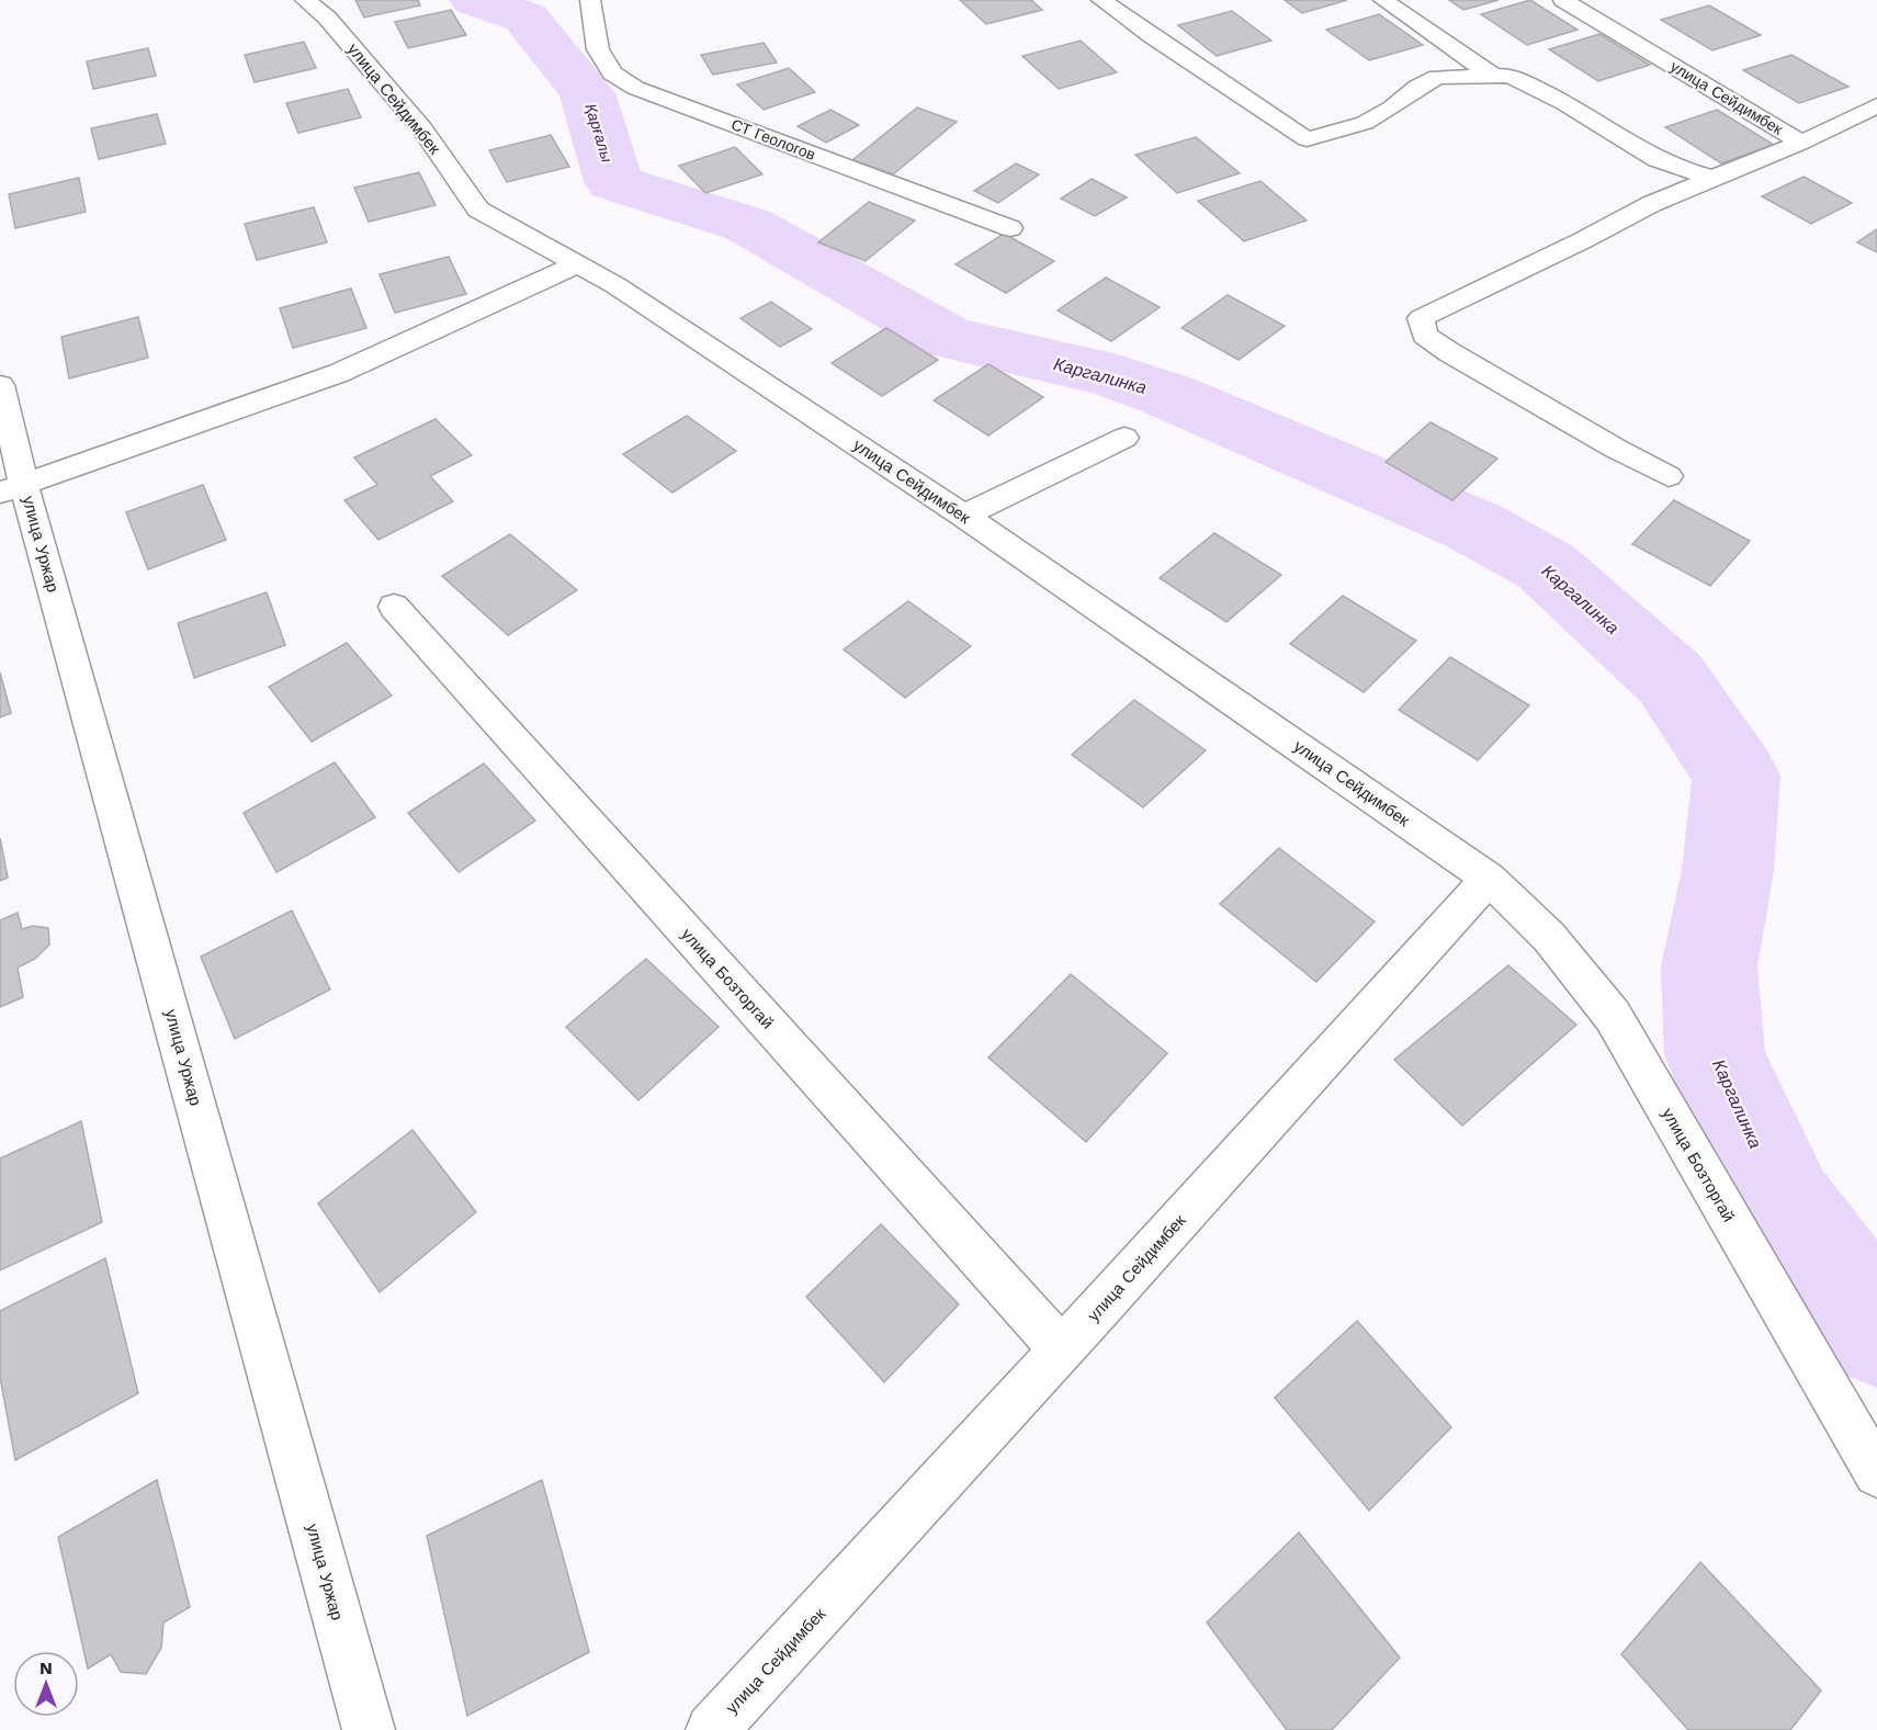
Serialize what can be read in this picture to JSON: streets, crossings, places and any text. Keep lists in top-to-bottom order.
{
  "streets": {
    "street": [
      "улица Сейдимбек",
      "СТ Геологов",
      "улица Уржар",
      "улица Бозторгай"
    ]
  },
  "crossings": [
    ["улица Сейдимбек", "улица Бозторгай"]
  ],
  "water": ["Қарғалы", "Каргалинка"],
  "north": "top"
}
